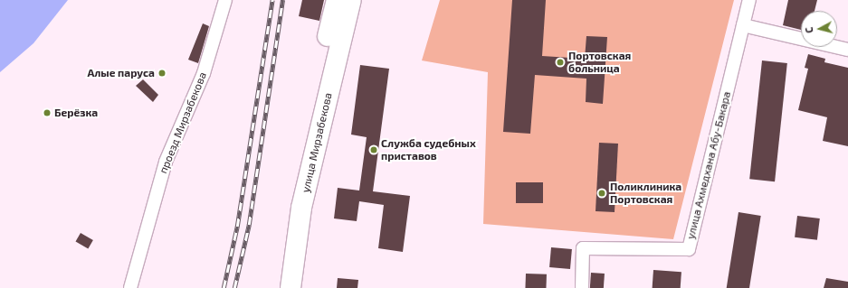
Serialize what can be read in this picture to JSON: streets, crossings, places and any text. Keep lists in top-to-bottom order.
{
  "streets": {
    "main road": ["улица Мирзабекова"],
    "street": ["проезд Мирзабекова", "улица Ахмедхана Абу-Бакара"]
  },
  "places": [
    "Портовская больница",
    "Алые паруса",
    "Берёзка",
    "Служба судебных приставов",
    "Поликлиника Портовская"
  ],
  "north": "left"
}
